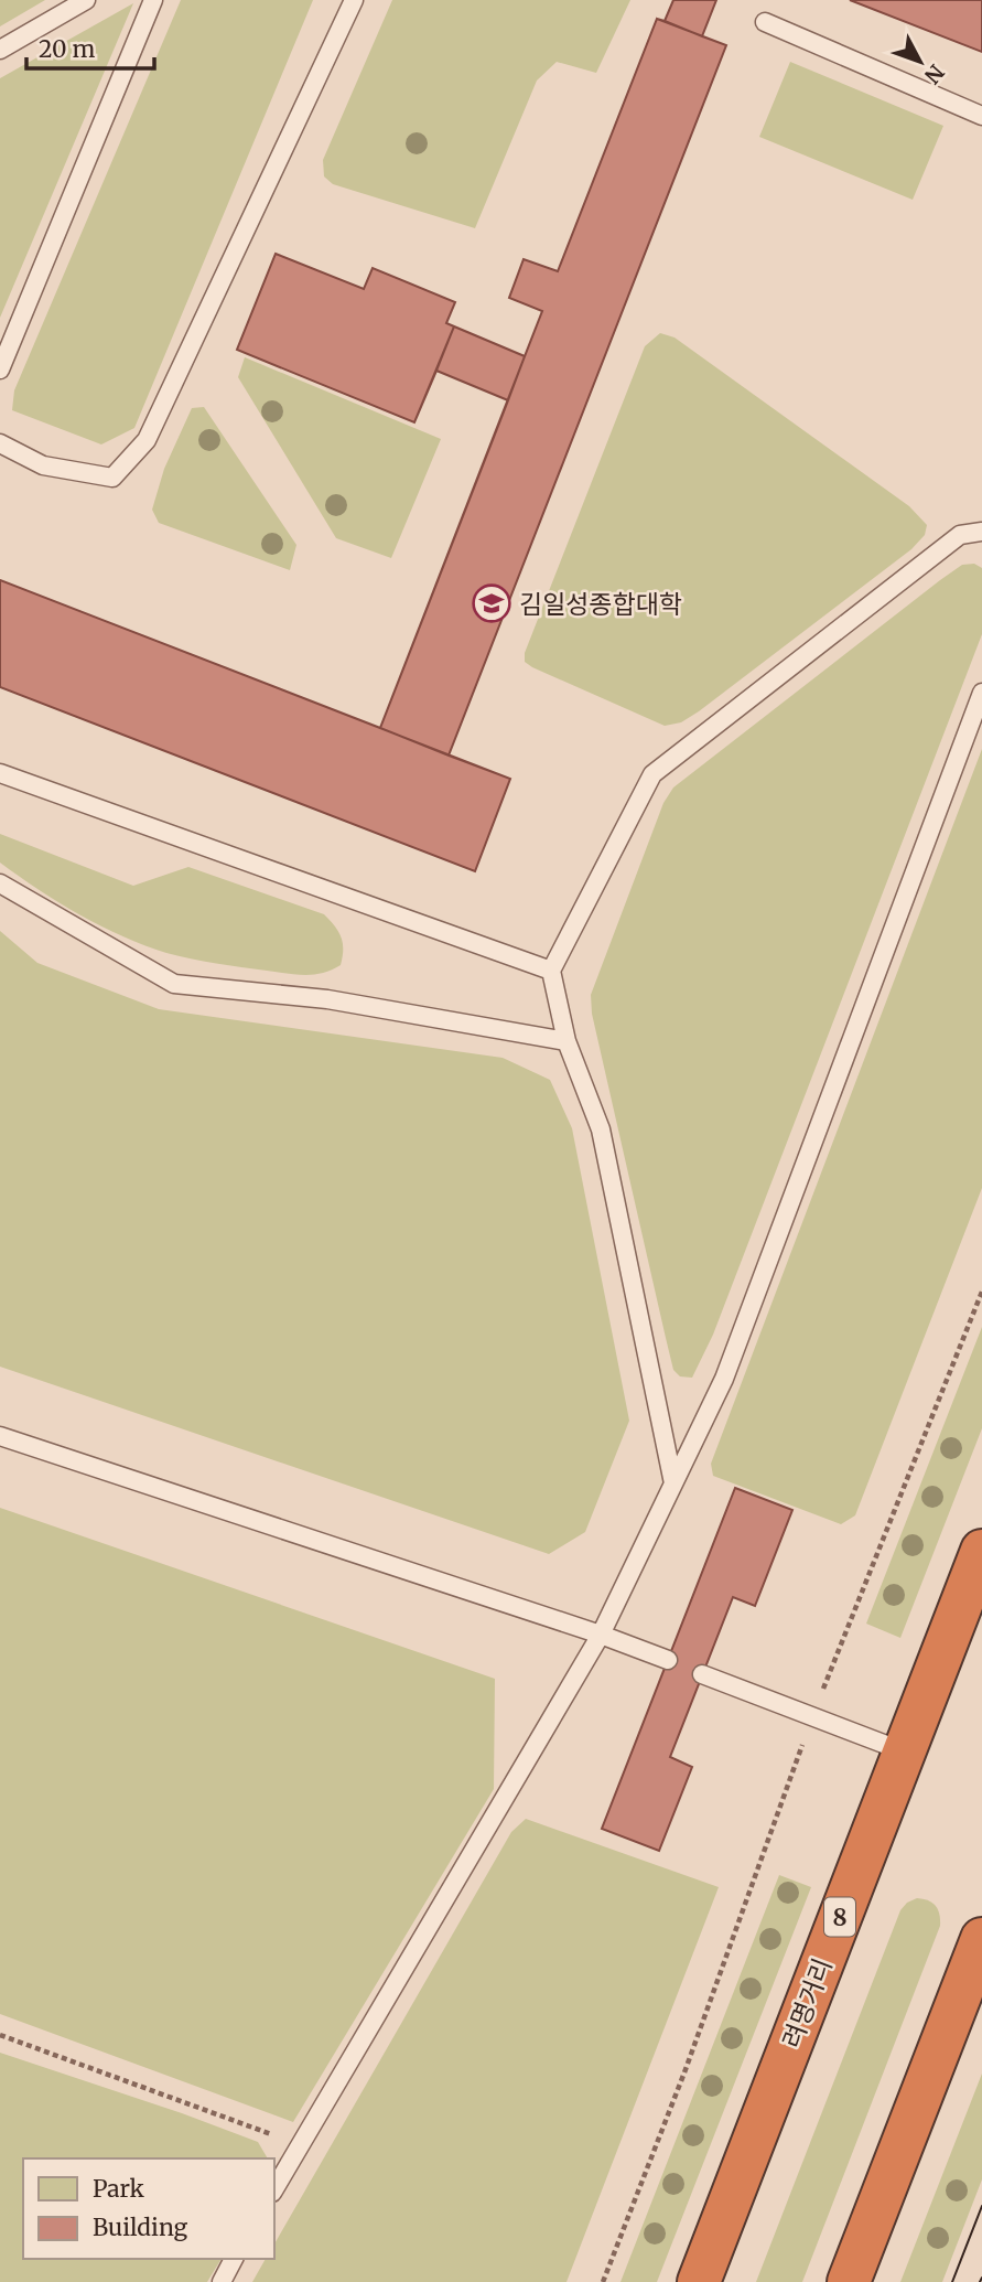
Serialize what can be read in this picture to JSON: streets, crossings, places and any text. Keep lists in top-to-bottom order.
{
  "streets": {
    "highway": ["8", "려명거리"]
  },
  "places": {
    "school or university": ["김일성종합대학"]
  },
  "legend": ["Park", "Building"],
  "scale_bar": "20 m",
  "north": "bottom right"
}
